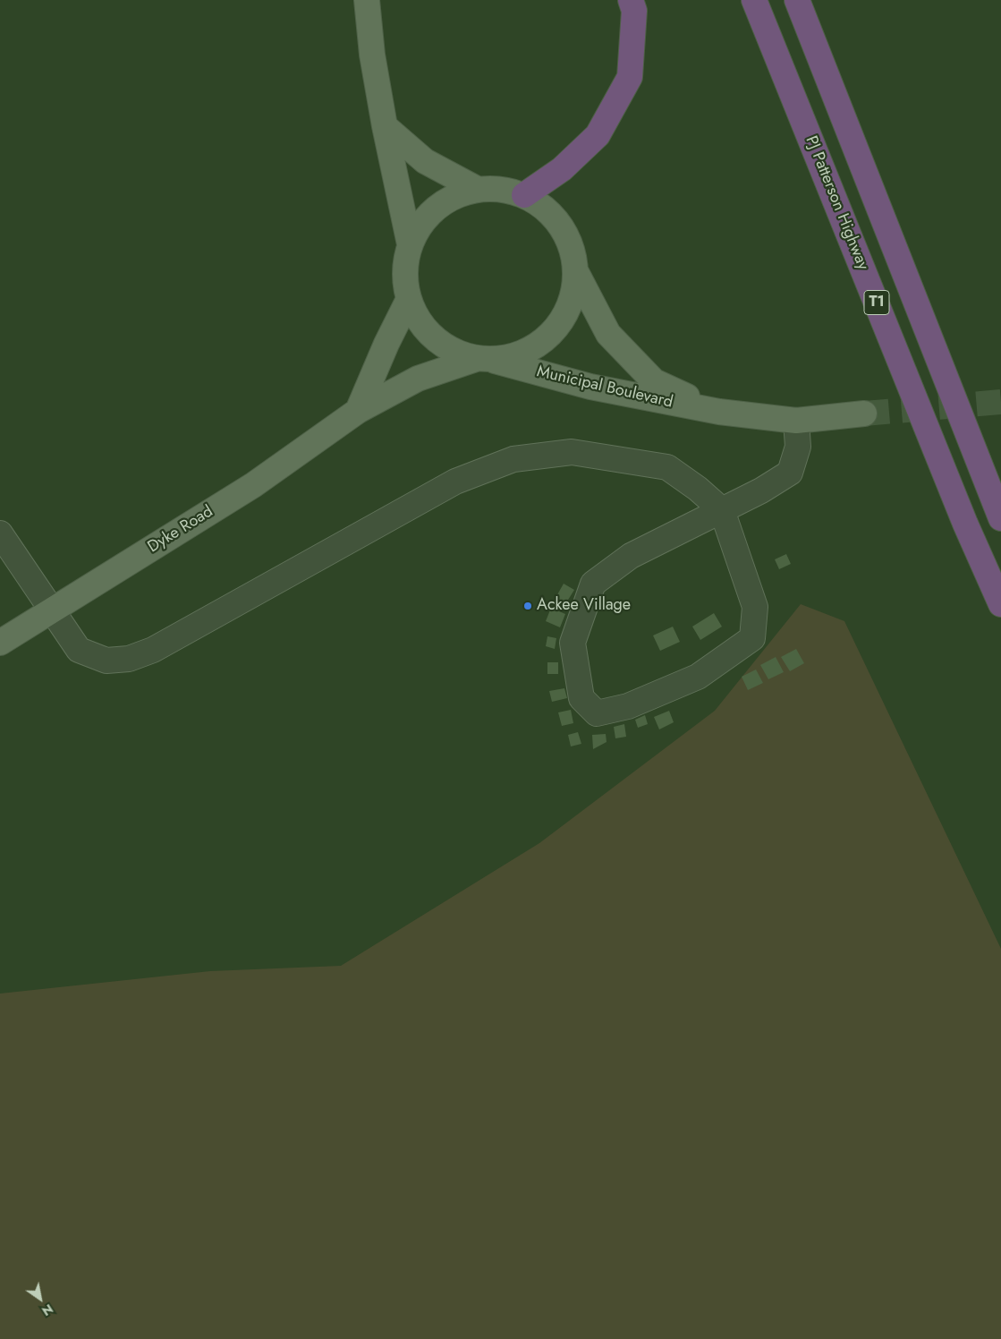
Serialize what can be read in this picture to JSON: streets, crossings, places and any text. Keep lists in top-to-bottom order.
{
  "streets": {
    "highway": ["PJ Patterson Highway", "T1"],
    "main road": ["Municipal Boulevard", "Dyke Road"]
  },
  "crossings": [
    ["Municipal Boulevard", "Dyke Road"]
  ],
  "places": ["Ackee Village"],
  "north": "bottom right"
}
